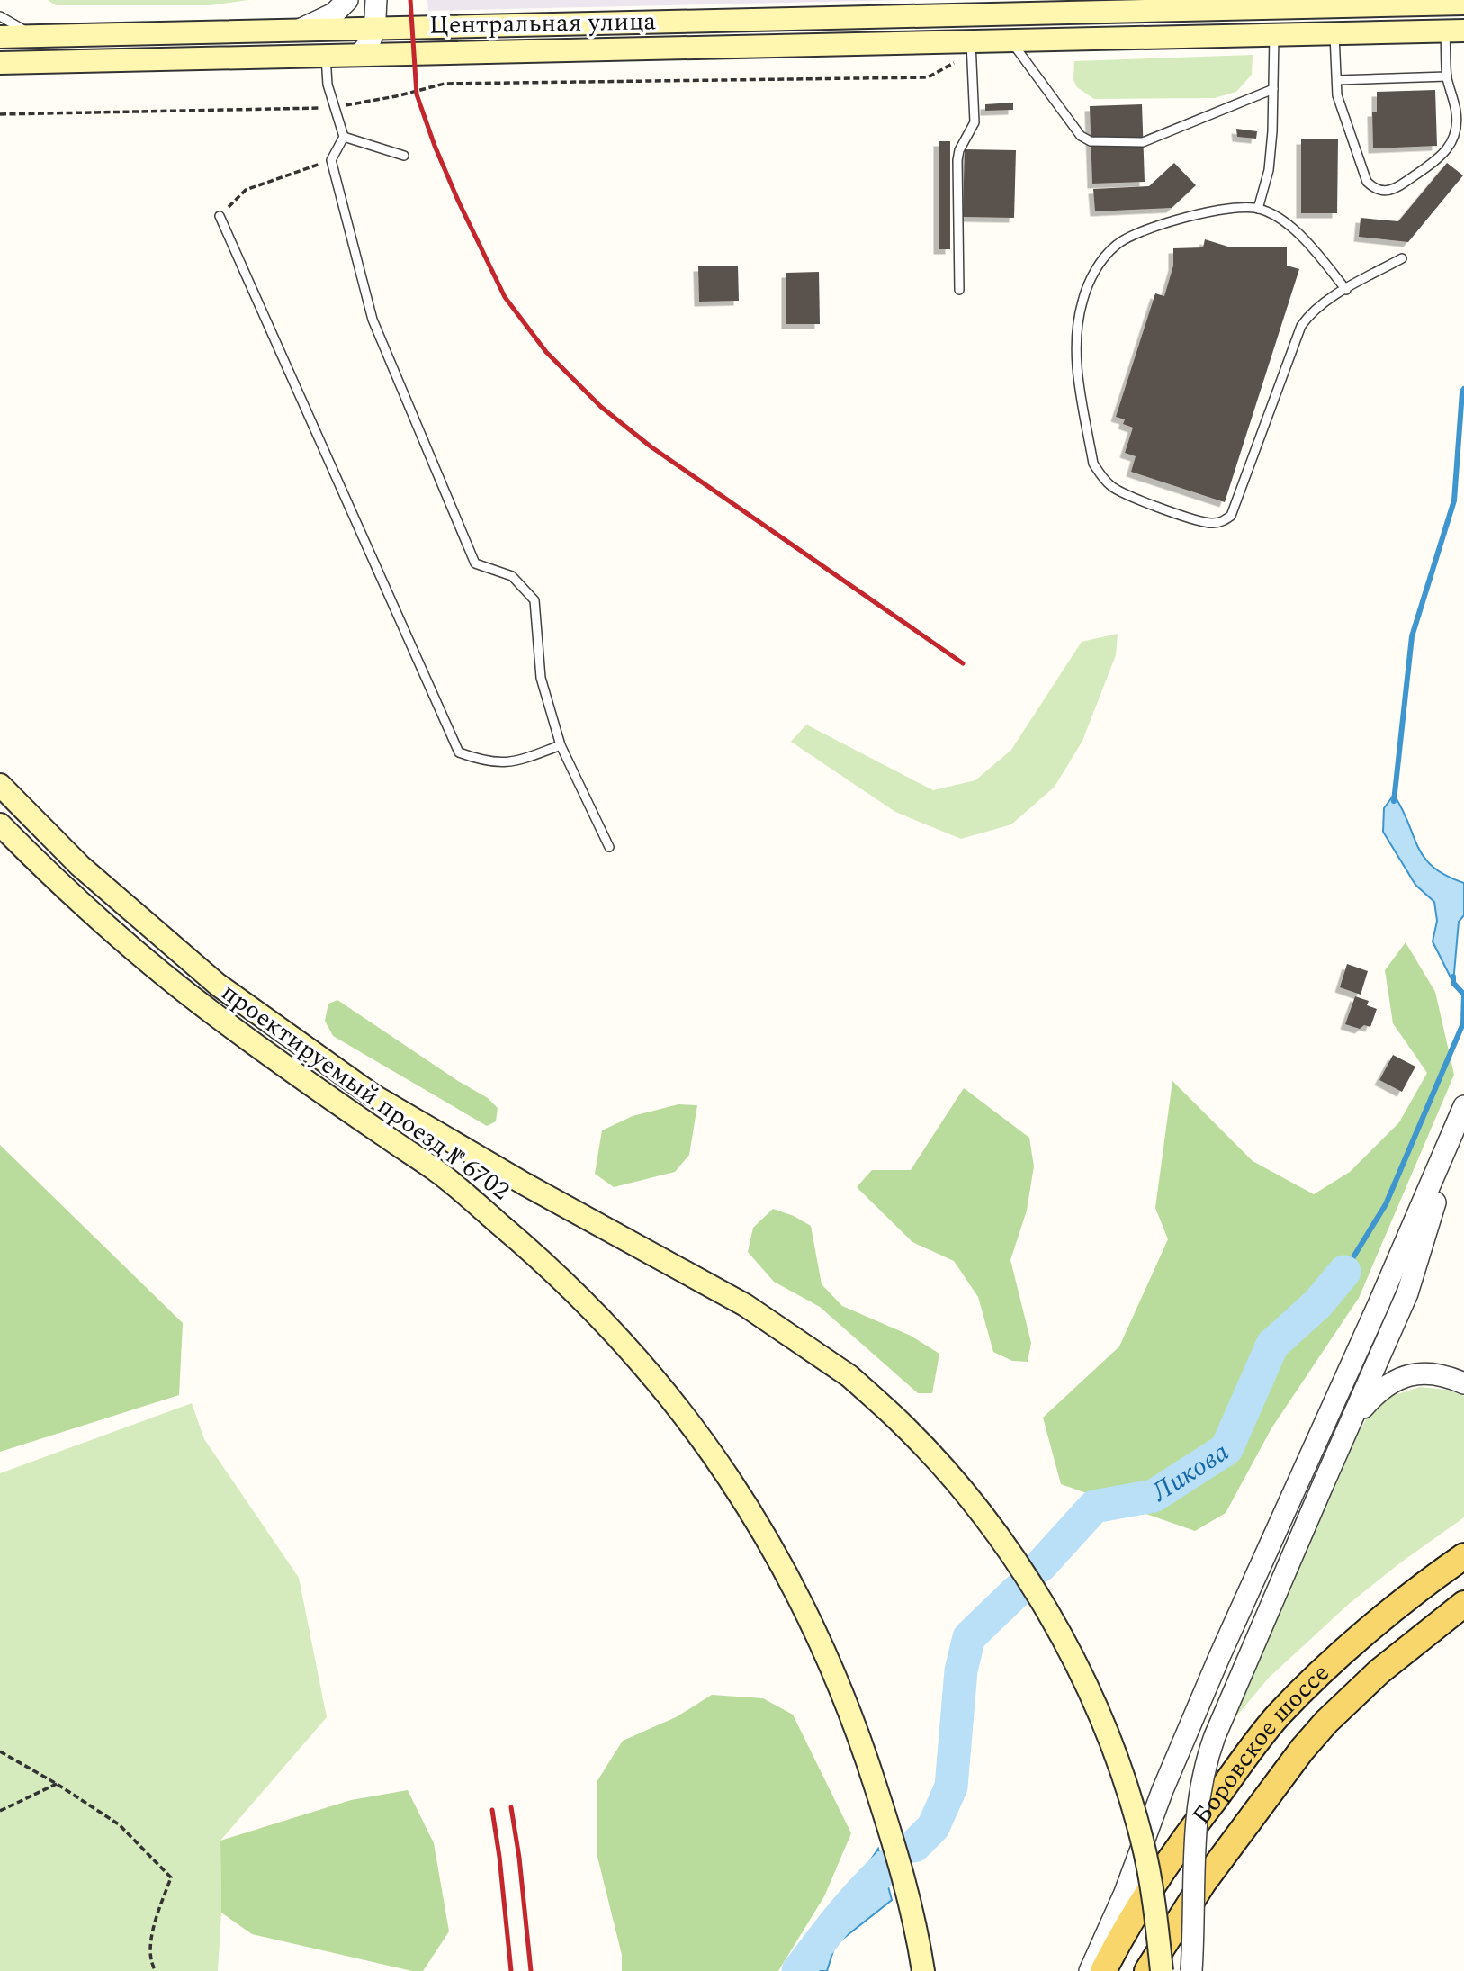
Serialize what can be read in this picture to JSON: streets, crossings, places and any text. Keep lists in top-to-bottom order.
{
  "streets": {
    "main road": ["Центральная улица", "проектируемый проезд № 6702", "Боровское шоссе"]
  },
  "water": ["Ликова"]
}
